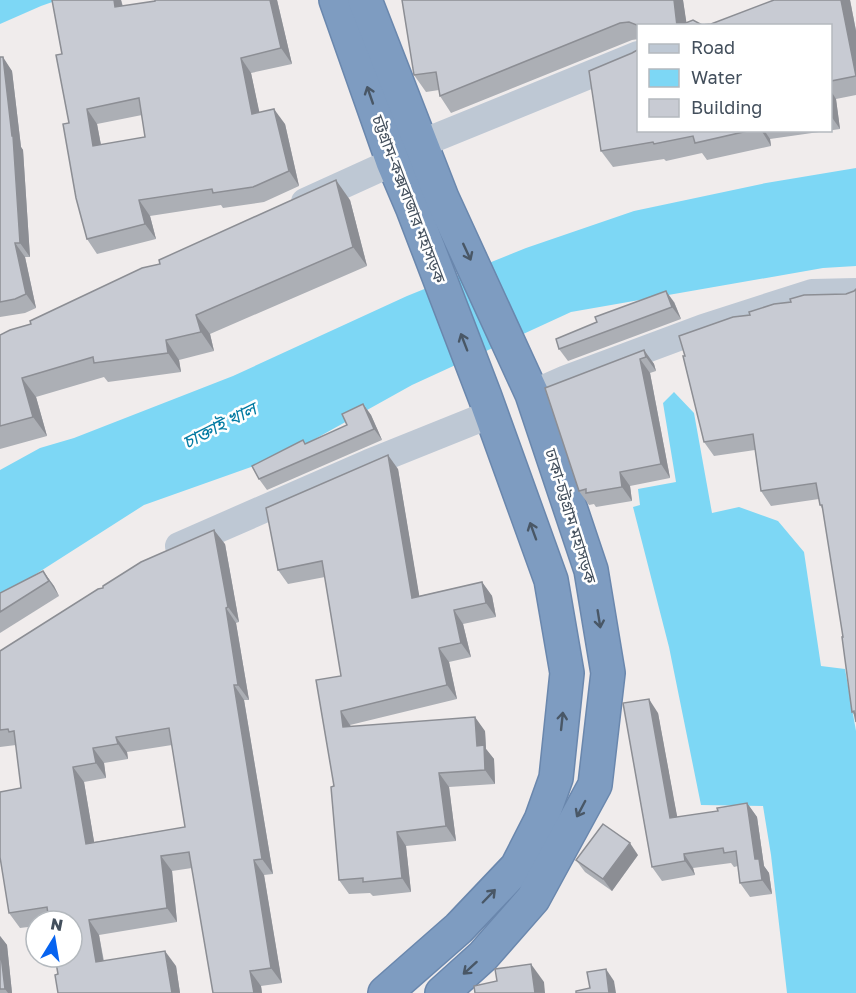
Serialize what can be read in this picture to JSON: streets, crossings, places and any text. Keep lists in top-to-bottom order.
{
  "streets": {
    "highway": ["চট্টগ্রাম-কক্সবাজার মহাসড়ক", "ঢাকা-চট্টগ্রাম মহাসড়ক"]
  },
  "crossings": [
    ["চট্টগ্রাম-কক্সবাজার মহাসড়ক", "ঢাকা-চট্টগ্রাম মহাসড়ক"]
  ],
  "one_way": ["ঢাকা-চট্টগ্রাম মহাসড়ক"],
  "water": ["চাক্তাই খাল"],
  "legend": ["Road", "Water", "Building"],
  "north": "top"
}
